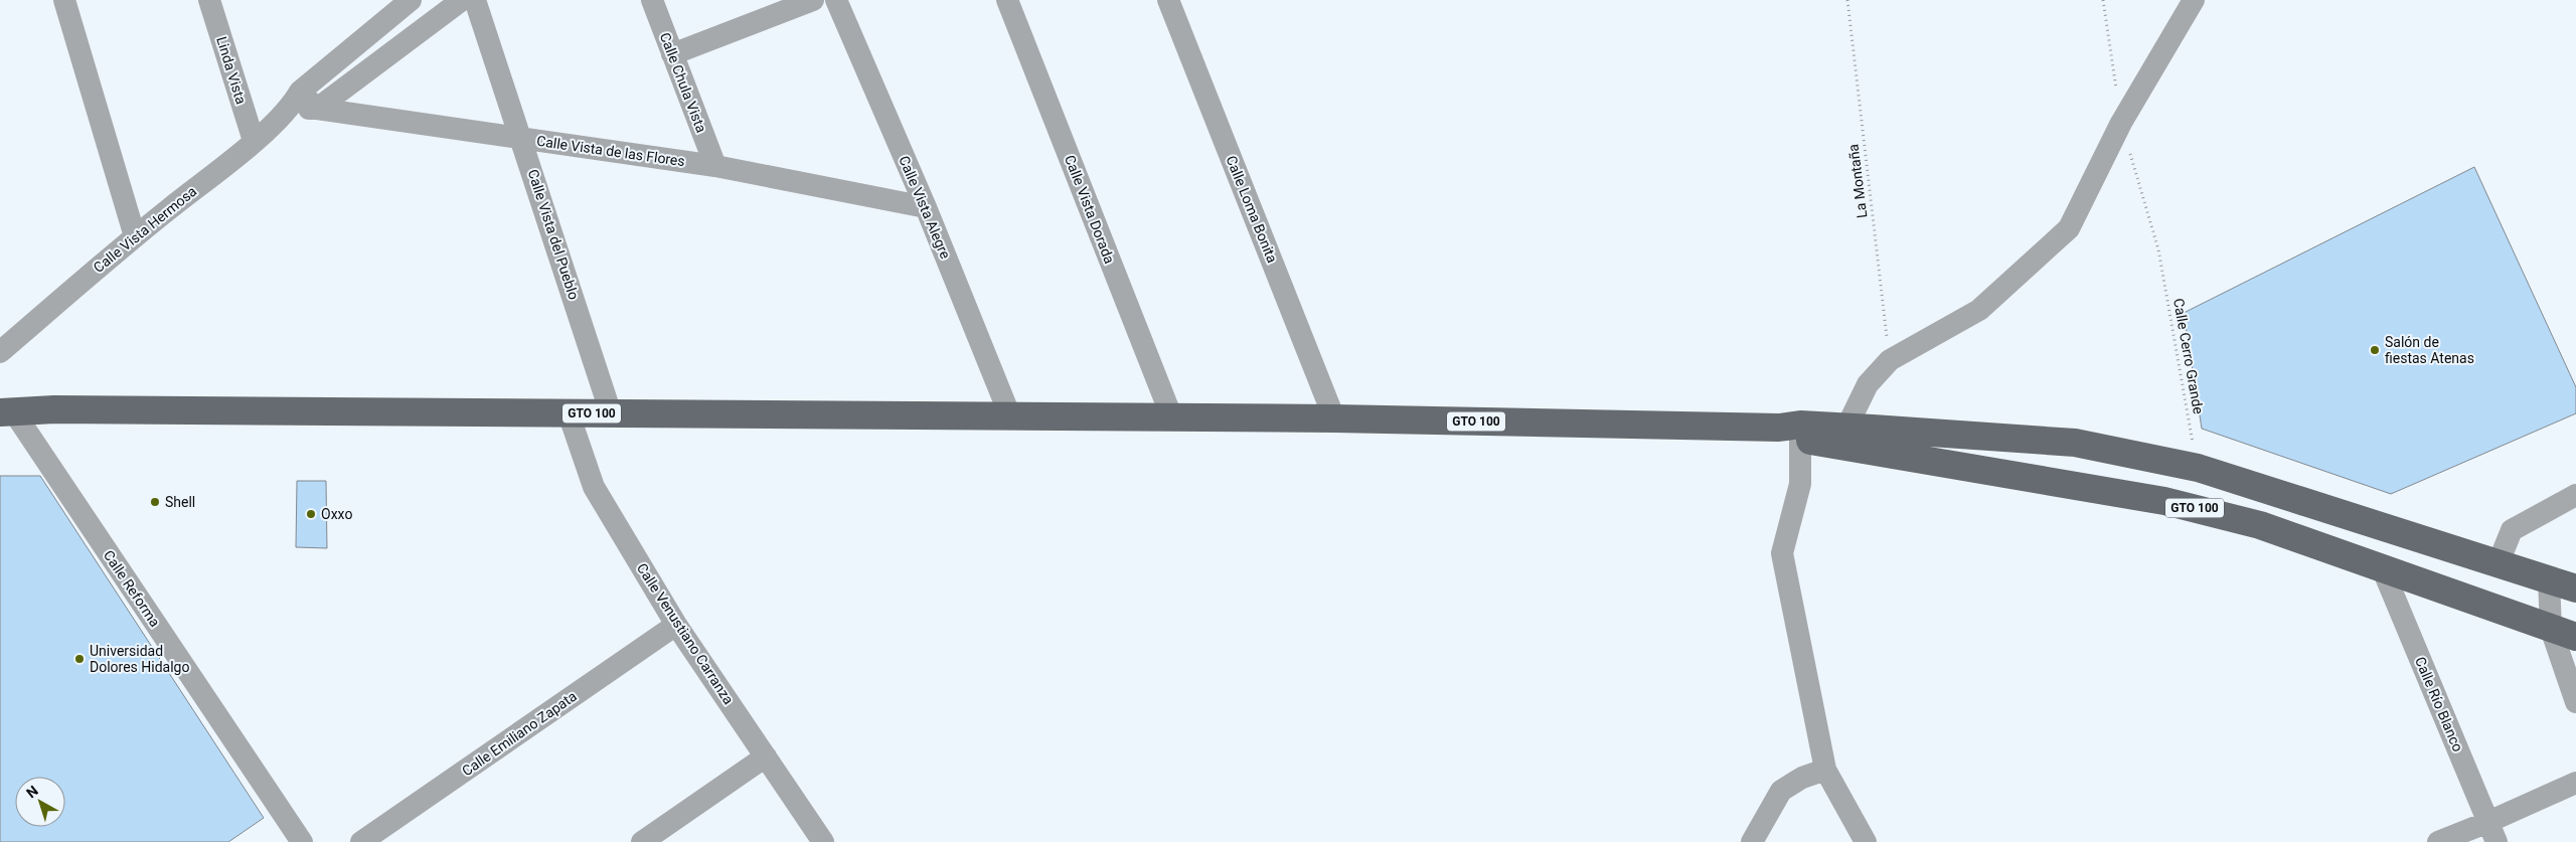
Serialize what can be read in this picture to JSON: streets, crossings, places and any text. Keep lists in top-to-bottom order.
{
  "streets": {
    "main road": ["GTO 100"],
    "street": [
      "Linda Vista",
      "Calle Chula Vista",
      "Calle Vista de las Flores",
      "Calle Vista Alegre",
      "Calle Vista Dorada",
      "Calle Loma Bonita",
      "Calle Vista Hermosa",
      "Calle Vista del Pueblo",
      "Calle Reforma",
      "Calle Venustiano Carranza",
      "Calle Río Blanco",
      "Calle Emiliano Zapata"
    ],
    "path": ["La Montaña", "Calle Cerro Grande"]
  },
  "crossings": [
    ["Linda Vista", "Calle Vista Hermosa"],
    ["Calle Chula Vista", "Calle Vista de las Flores"],
    ["Calle Vista de las Flores", "Calle Vista Alegre"],
    ["Calle Vista de las Flores", "Calle Vista del Pueblo"],
    ["Calle Vista Alegre", "GTO 100"],
    ["Calle Vista Dorada", "GTO 100"],
    ["Calle Loma Bonita", "GTO 100"],
    ["Calle Vista del Pueblo", "GTO 100"],
    ["Calle Cerro Grande", "GTO 100"],
    ["GTO 100", "Calle Reforma"],
    ["GTO 100", "Calle Venustiano Carranza"],
    ["GTO 100", "Calle Río Blanco"],
    ["Calle Venustiano Carranza", "Calle Emiliano Zapata"]
  ],
  "places": [
    "Salón de fiestas Atenas",
    "Shell",
    "Oxxo",
    "Universidad Dolores Hidalgo"
  ],
  "north": "top left"
}
